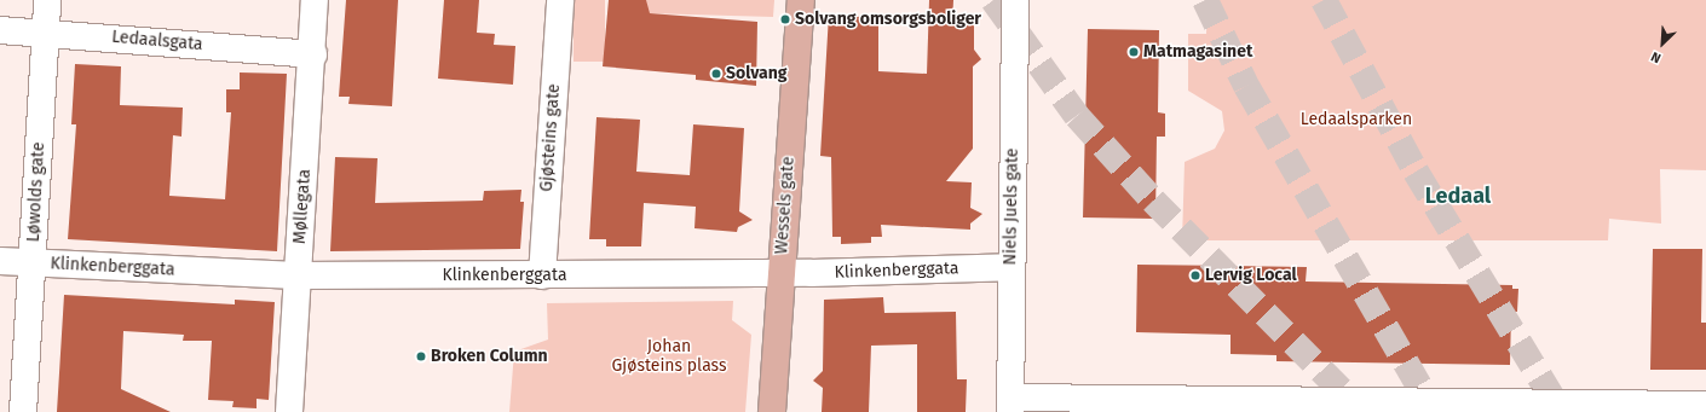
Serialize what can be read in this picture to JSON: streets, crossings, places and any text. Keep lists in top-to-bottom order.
{
  "streets": {
    "main road": ["Wessels gate"],
    "street": [
      "Ledaalsgata",
      "Gjøsteins gate",
      "Løwolds gate",
      "Møllegata",
      "Niels Juels gate",
      "Klinkenberggata"
    ]
  },
  "crossings": [
    ["Ledaalsgata", "Løwolds gate"],
    ["Ledaalsgata", "Møllegata"],
    ["Gjøsteins gate", "Klinkenberggata"],
    ["Løwolds gate", "Klinkenberggata"],
    ["Wessels gate", "Klinkenberggata"],
    ["Møllegata", "Klinkenberggata"],
    ["Niels Juels gate", "Klinkenberggata"]
  ],
  "districts": ["Ledaal"],
  "parks": ["Ledaalsparken", "Johan Gjøsteins plass"],
  "places": [
    "Solvang omsorgsboliger",
    "Matmagasinet",
    "Solvang",
    "Lervig Local",
    "Broken Column"
  ],
  "north": "bottom left"
}
